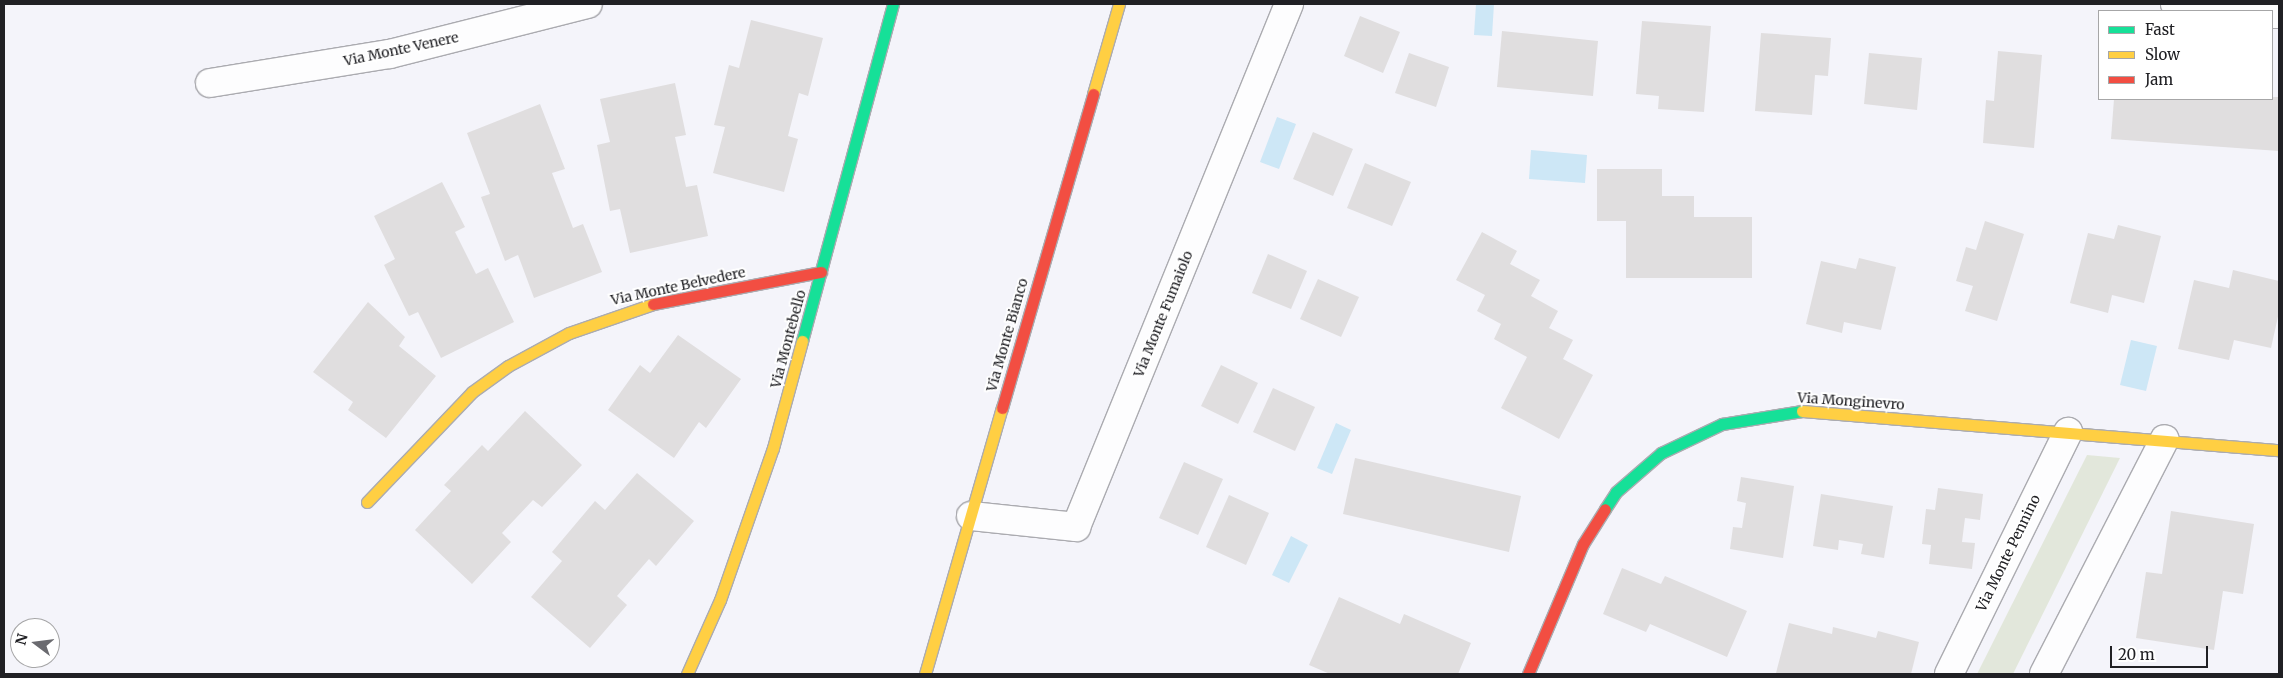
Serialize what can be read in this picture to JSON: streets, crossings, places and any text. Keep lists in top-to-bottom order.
{
  "streets": {
    "street": [
      "Via Monte Venere",
      "Via Monte Belvedere",
      "Via Monte Fumaiolo",
      "Via Monte Bianco",
      "Via Montebello",
      "Via Monginevro",
      "Via Monte Pennino"
    ]
  },
  "crossings": [
    ["Via Monte Belvedere", "Via Montebello"],
    ["Via Monte Fumaiolo", "Via Monte Bianco"],
    ["Via Monginevro", "Via Monte Pennino"]
  ],
  "legend": ["Fast", "Slow", "Jam"],
  "scale_bar": "20 m",
  "north": "left"
}
